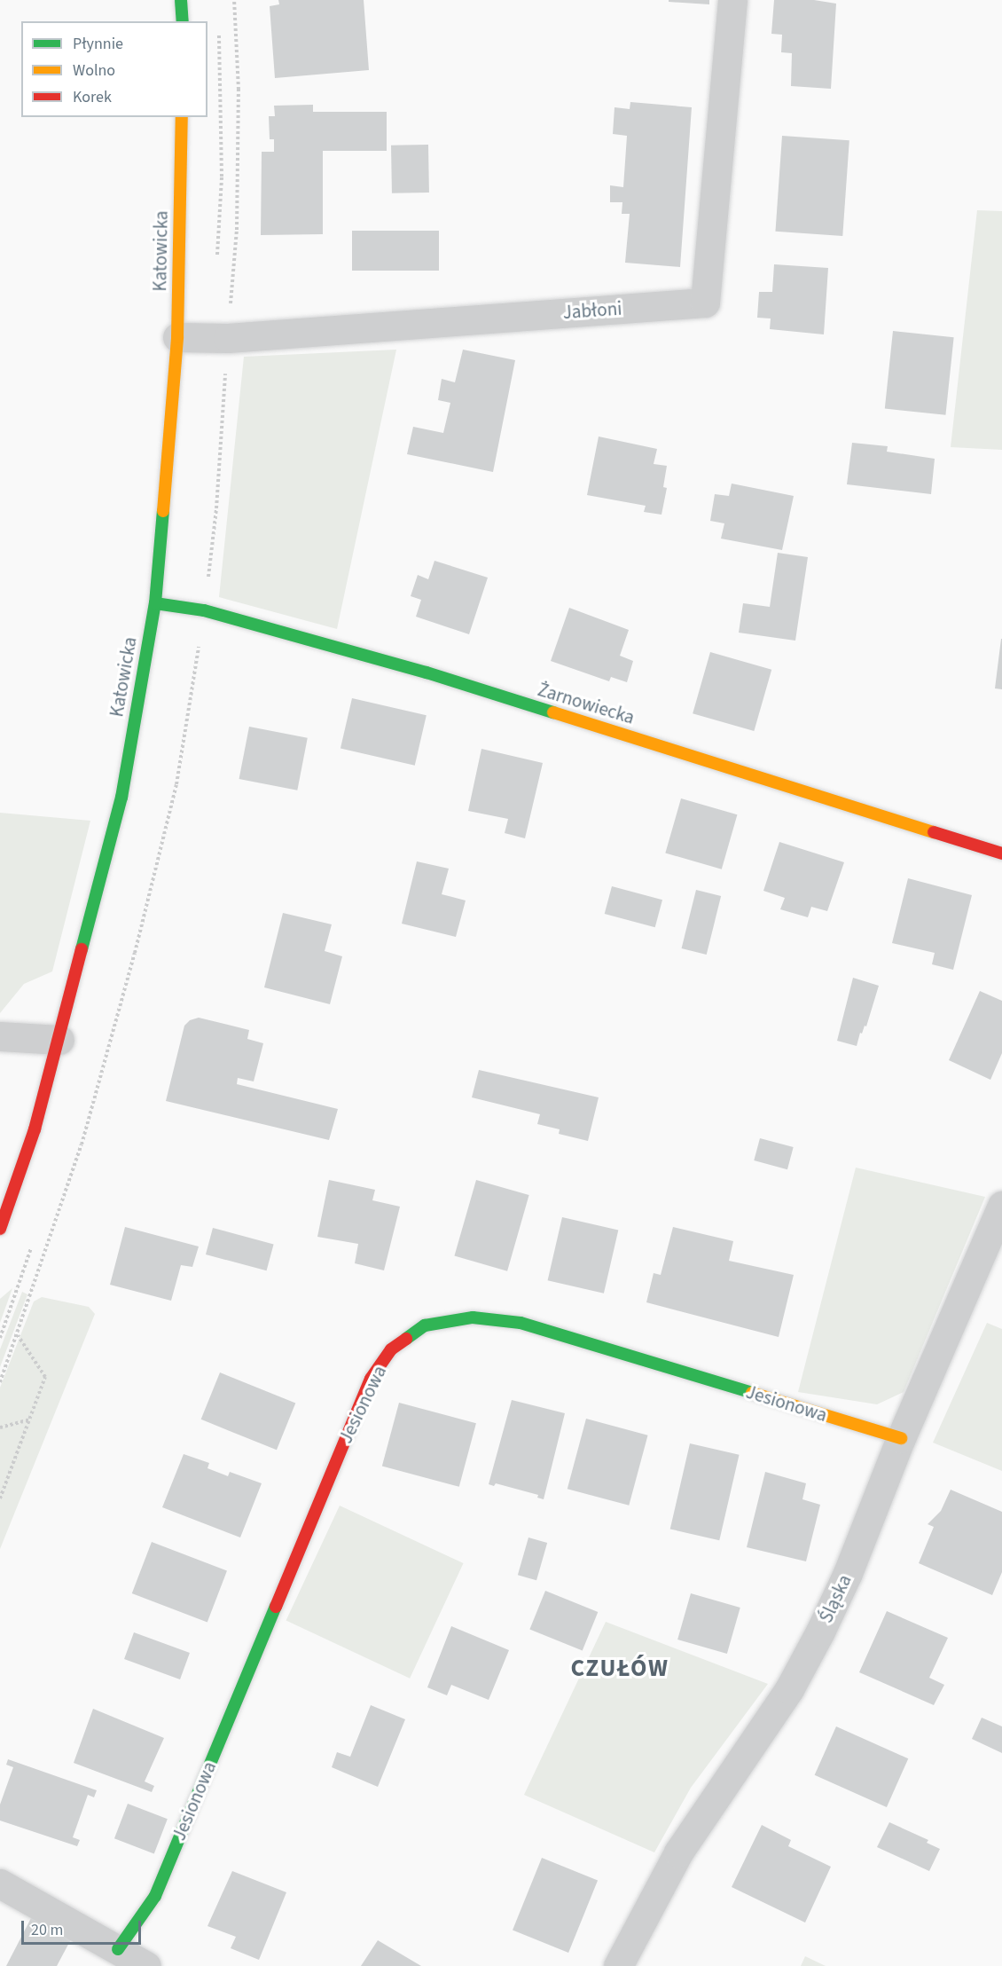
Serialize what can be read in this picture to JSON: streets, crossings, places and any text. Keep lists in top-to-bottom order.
{
  "streets": {
    "street": [
      "Katowicka",
      "Jabłoni",
      "Żarnowiecka",
      "Jesionowa",
      "Śląska"
    ]
  },
  "crossings": [
    ["Katowicka", "Jabłoni"],
    ["Katowicka", "Żarnowiecka"],
    ["Jesionowa", "Śląska"]
  ],
  "districts": ["CZUŁÓW"],
  "legend": ["Płynnie", "Wolno", "Korek"],
  "scale_bar": "20 m"
}
